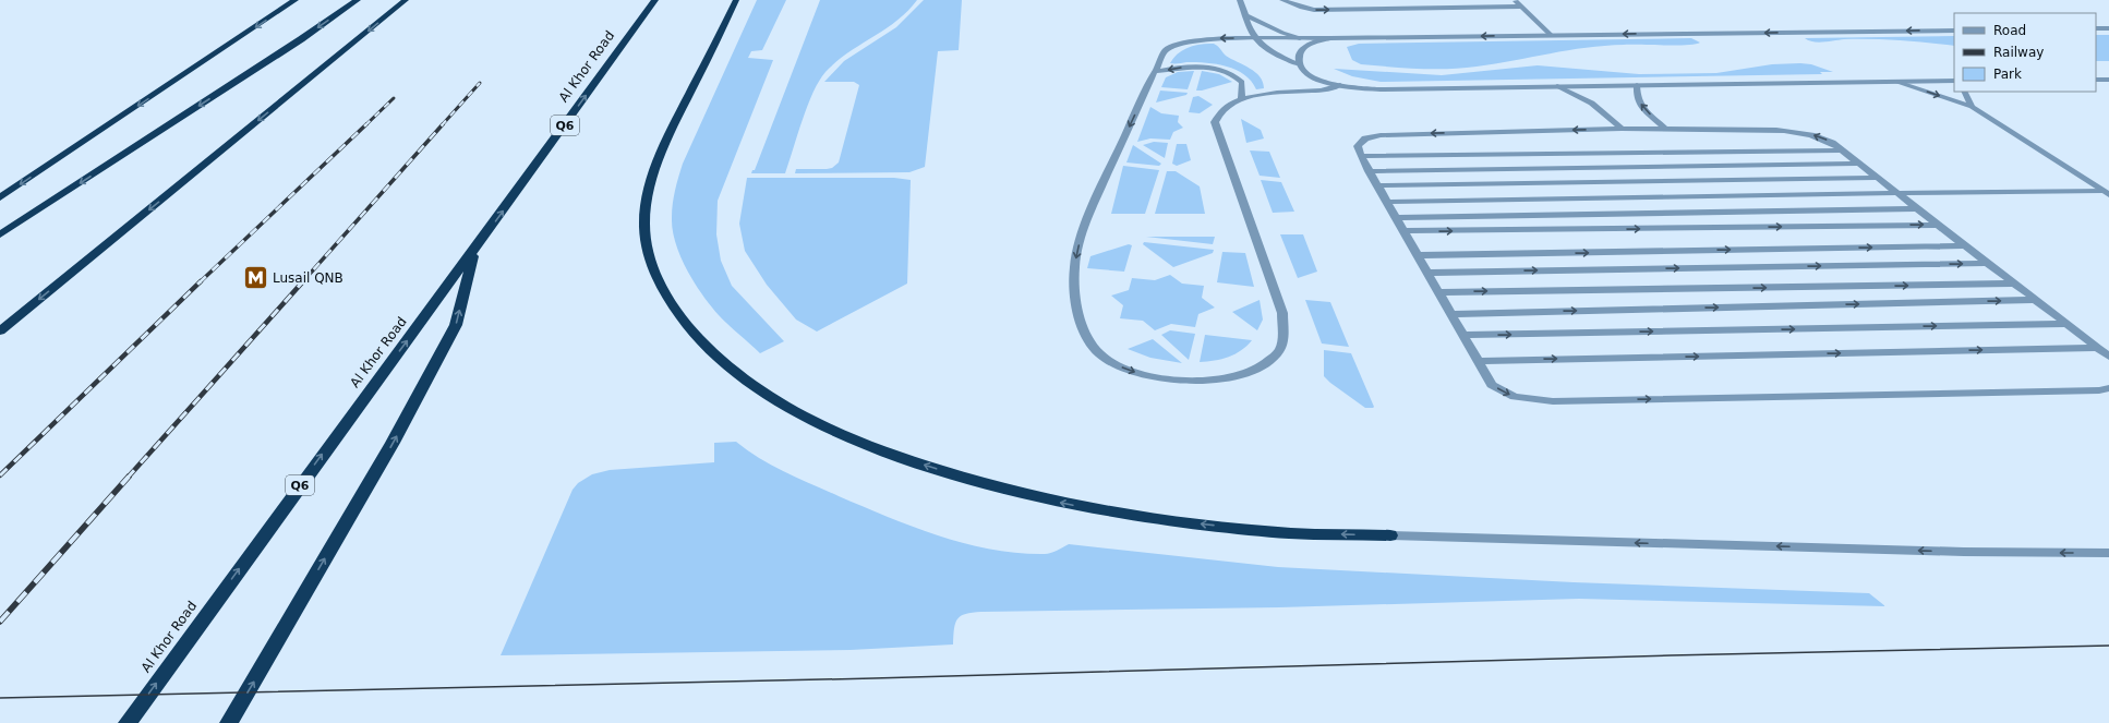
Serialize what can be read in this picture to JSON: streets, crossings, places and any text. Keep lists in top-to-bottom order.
{
  "streets": {
    "highway": ["Al Khor Road", "Q6"]
  },
  "places": {
    "metro station": ["Lusail QNB"]
  },
  "legend": ["Road", "Railway", "Park"]
}
